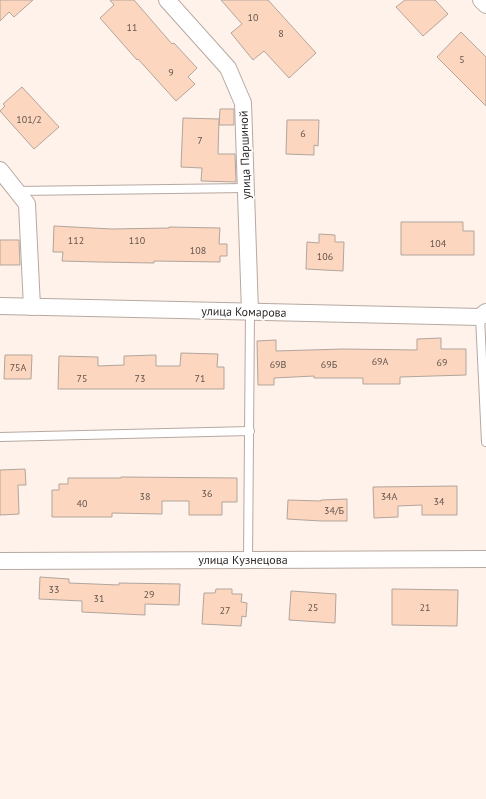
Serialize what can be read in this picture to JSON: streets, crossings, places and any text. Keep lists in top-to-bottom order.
{
  "streets": {
    "street": ["улица Паршиной", "улица Комарова", "улица Кузнецова"]
  },
  "crossings": [
    ["улица Паршиной", "улица Комарова"]
  ],
  "house_numbers": [
    "10",
    "11",
    "8",
    "5",
    "9",
    "101/2",
    "6",
    "7",
    "112",
    "110",
    "104",
    "108",
    "106",
    "69А",
    "69",
    "69В",
    "69Б",
    "75А",
    "75",
    "73",
    "71",
    "36",
    "38",
    "34А",
    "34",
    "40",
    "34/Б",
    "33",
    "29",
    "31",
    "25",
    "21",
    "27"
  ]
}
